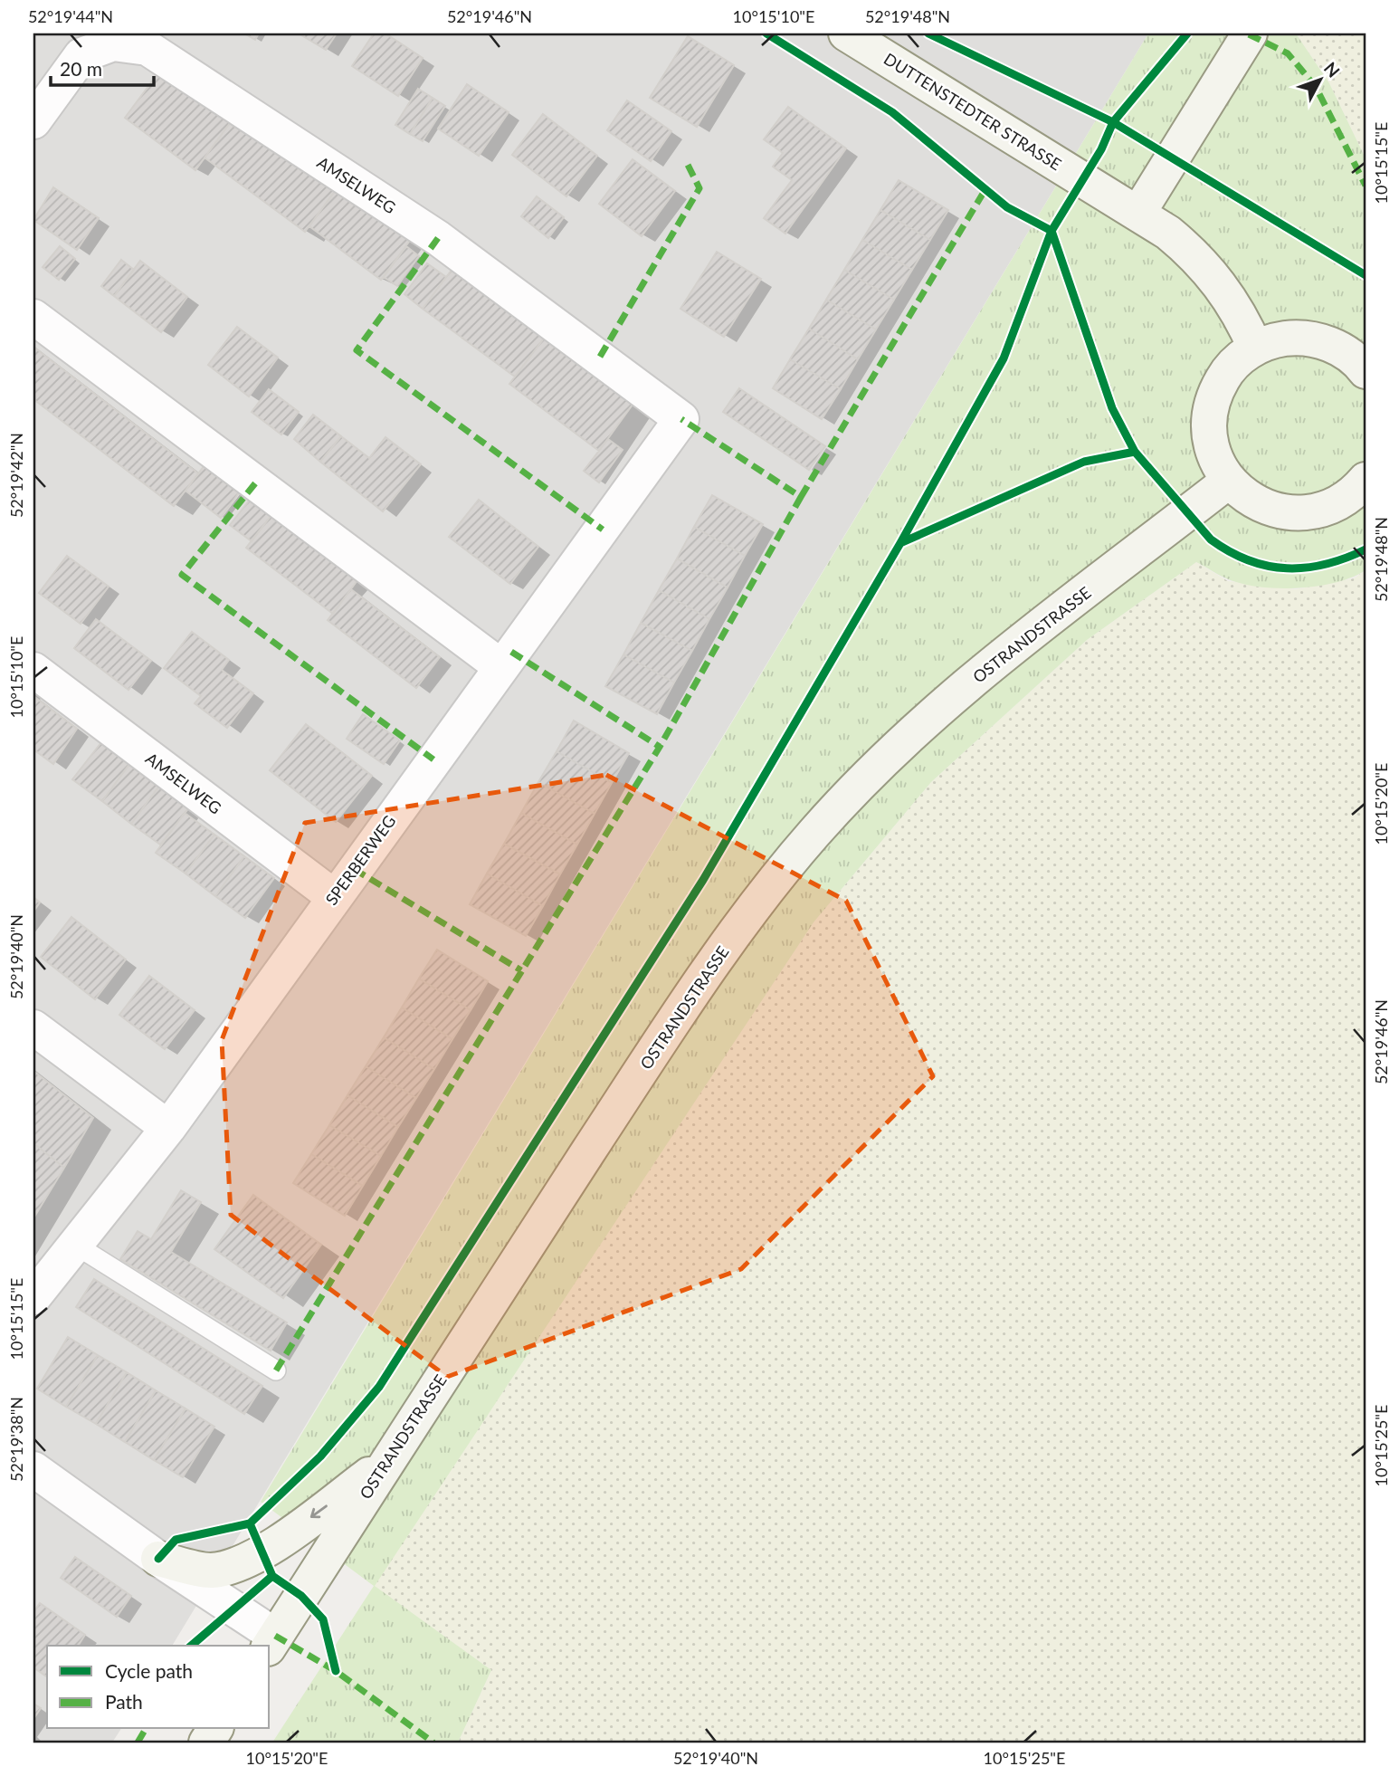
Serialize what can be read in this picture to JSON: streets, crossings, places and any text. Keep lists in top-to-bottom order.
{
  "streets": {
    "main road": ["DUTTENSTEDTER STRASSE", "OSTRANDSTRASSE"],
    "street": ["AMSELWEG", "SPERBERWEG"]
  },
  "crossings": [
    ["AMSELWEG", "SPERBERWEG"]
  ],
  "legend": ["Cycle path", "Path"],
  "scale_bar": "20 m",
  "north": "top right",
  "coordinates": [
    "52°19'44\"N",
    "52°19'46\"N",
    "10°15'10\"E",
    "52°19'48\"N",
    "10°15'15\"E",
    "52°19'42\"N",
    "10°15'20\"E",
    "52°19'40\"N",
    "52°19'38\"N",
    "10°15'25\"E"
  ]
}
